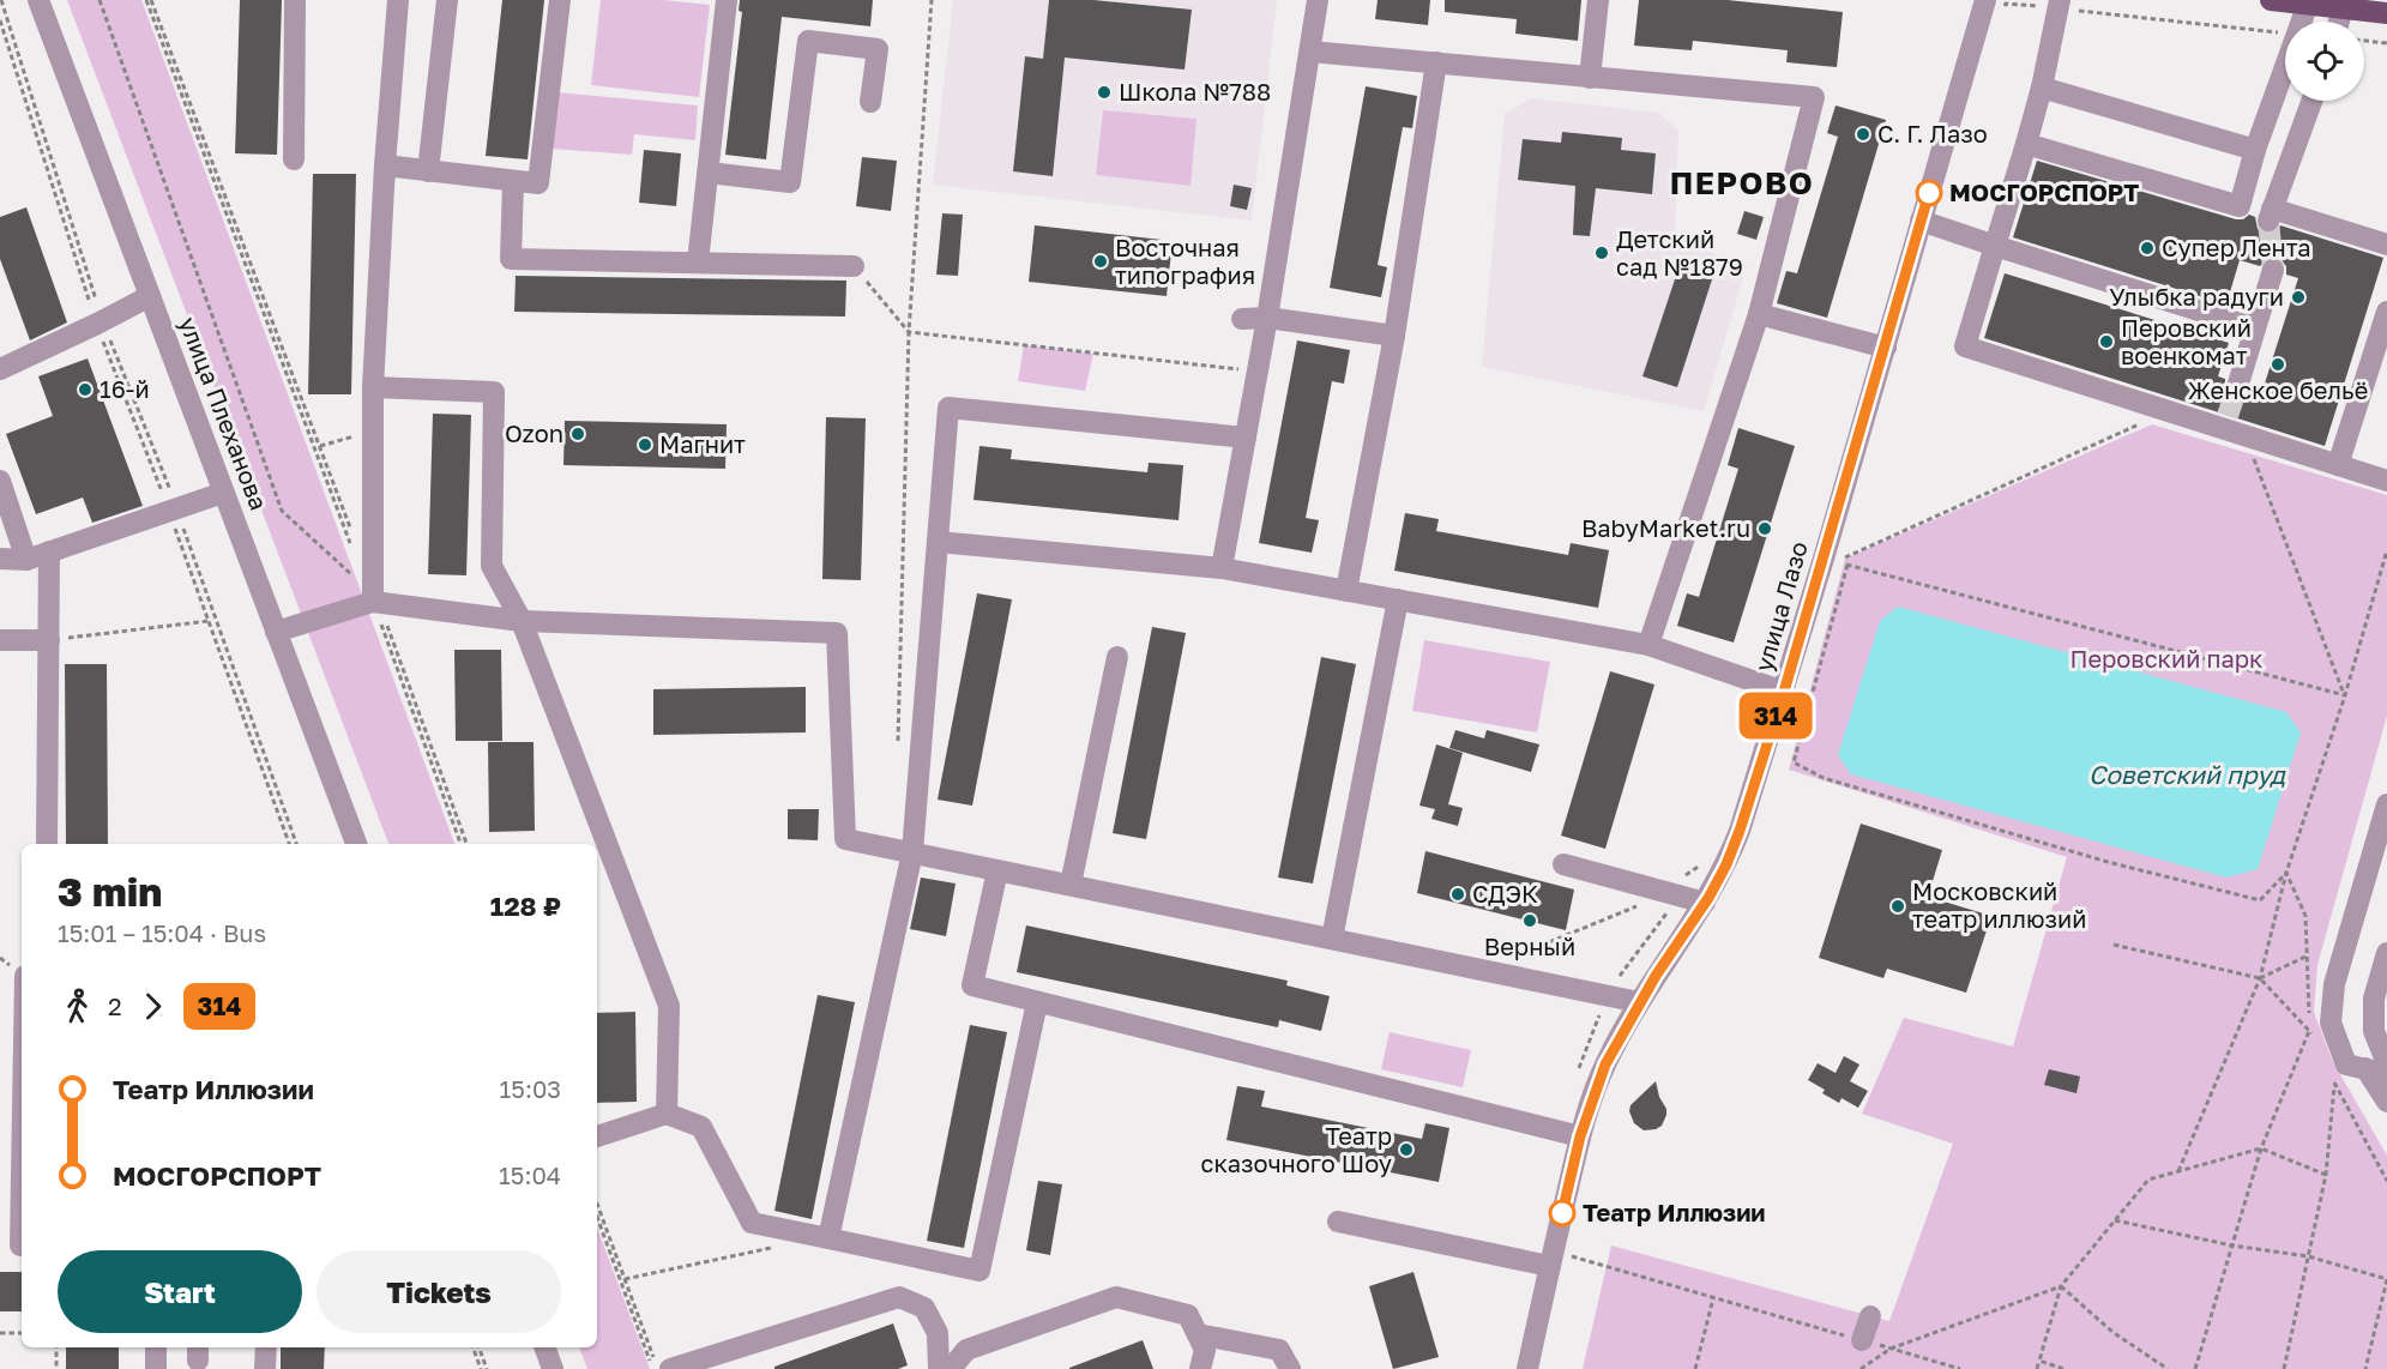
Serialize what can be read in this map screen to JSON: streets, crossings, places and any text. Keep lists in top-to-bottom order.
{
  "streets": {
    "street": ["улица Плеханова", "улица Лазо"]
  },
  "districts": ["ПЕРОВО"],
  "water": ["Советский пруд"],
  "parks": ["Перовский парк"],
  "places": [
    "Школа №788",
    "С. Г. Лазо",
    "МОСГОРСПОРТ",
    "Супер Лента",
    "Детский сад №1879",
    "Восточная типография",
    "Улыбка радуги",
    "Перовский военкомат",
    "Женское бельё",
    "16-й",
    "Ozon",
    "Магнит",
    "BabyMarket.ru",
    "СДЭК",
    "Московский театр иллюзий",
    "Верный",
    "Театр сказочного Шоу",
    "Театр Иллюзии"
  ],
  "lines": ["bus line 314"],
  "page": {
    "on_map": "314",
    "heading": ["3 min", "15:01 – 15:04 · Bus", "128 ₽"],
    "legs": ["2", "314"],
    "list": [
      {
        "name": "Театр Иллюзии",
        "value": "15:03"
      },
      {
        "name": "МОСГОРСПОРТ",
        "value": "15:04"
      }
    ],
    "buttons": ["Start", "Tickets"]
  }
}
